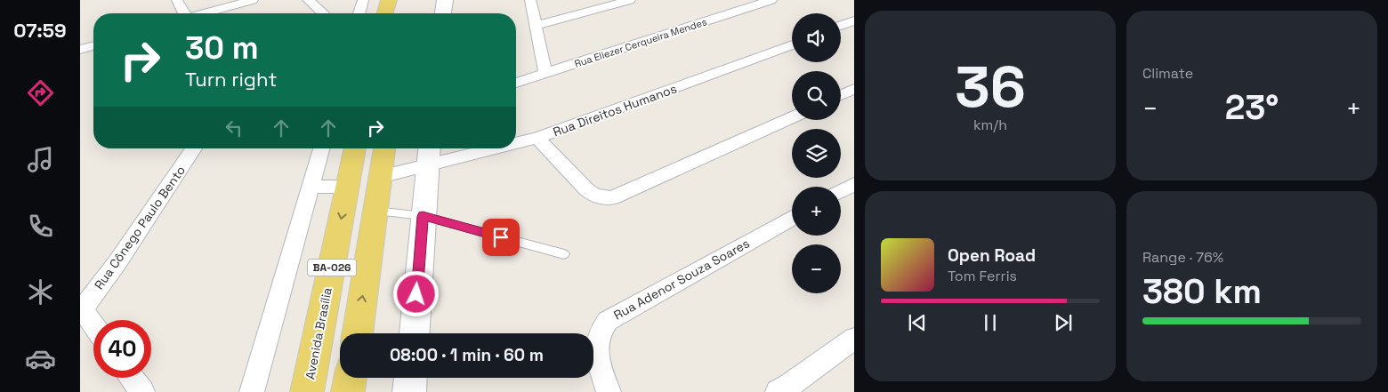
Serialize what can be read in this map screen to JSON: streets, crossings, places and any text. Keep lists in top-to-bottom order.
{
  "streets": {
    "main road": ["BA-026", "Avenida Brasília"],
    "street": [
      "Rua Eliezer Cerqueira Mendes",
      "Rua Direitos Humanos",
      "Rua Cônego Paulo Bento",
      "Rua Adenor Souza Soares"
    ]
  },
  "crossings": [
    ["Rua Direitos Humanos", "BA-026"]
  ],
  "page": {
    "tabs": "07:59",
    "tile": [
      ["36", "km/h"],
      "Climate",
      ["Range · 76%", "380 km"]
    ],
    "map_buttons": ["+", "−"],
    "turn": ["30 m", "Turn right"],
    "heat": ["−", "23°", "+"],
    "song": ["Open Road", "Tom Ferris"],
    "limit": "40",
    "trip": "08:00 · 1 min · 60 m"
  }
}
